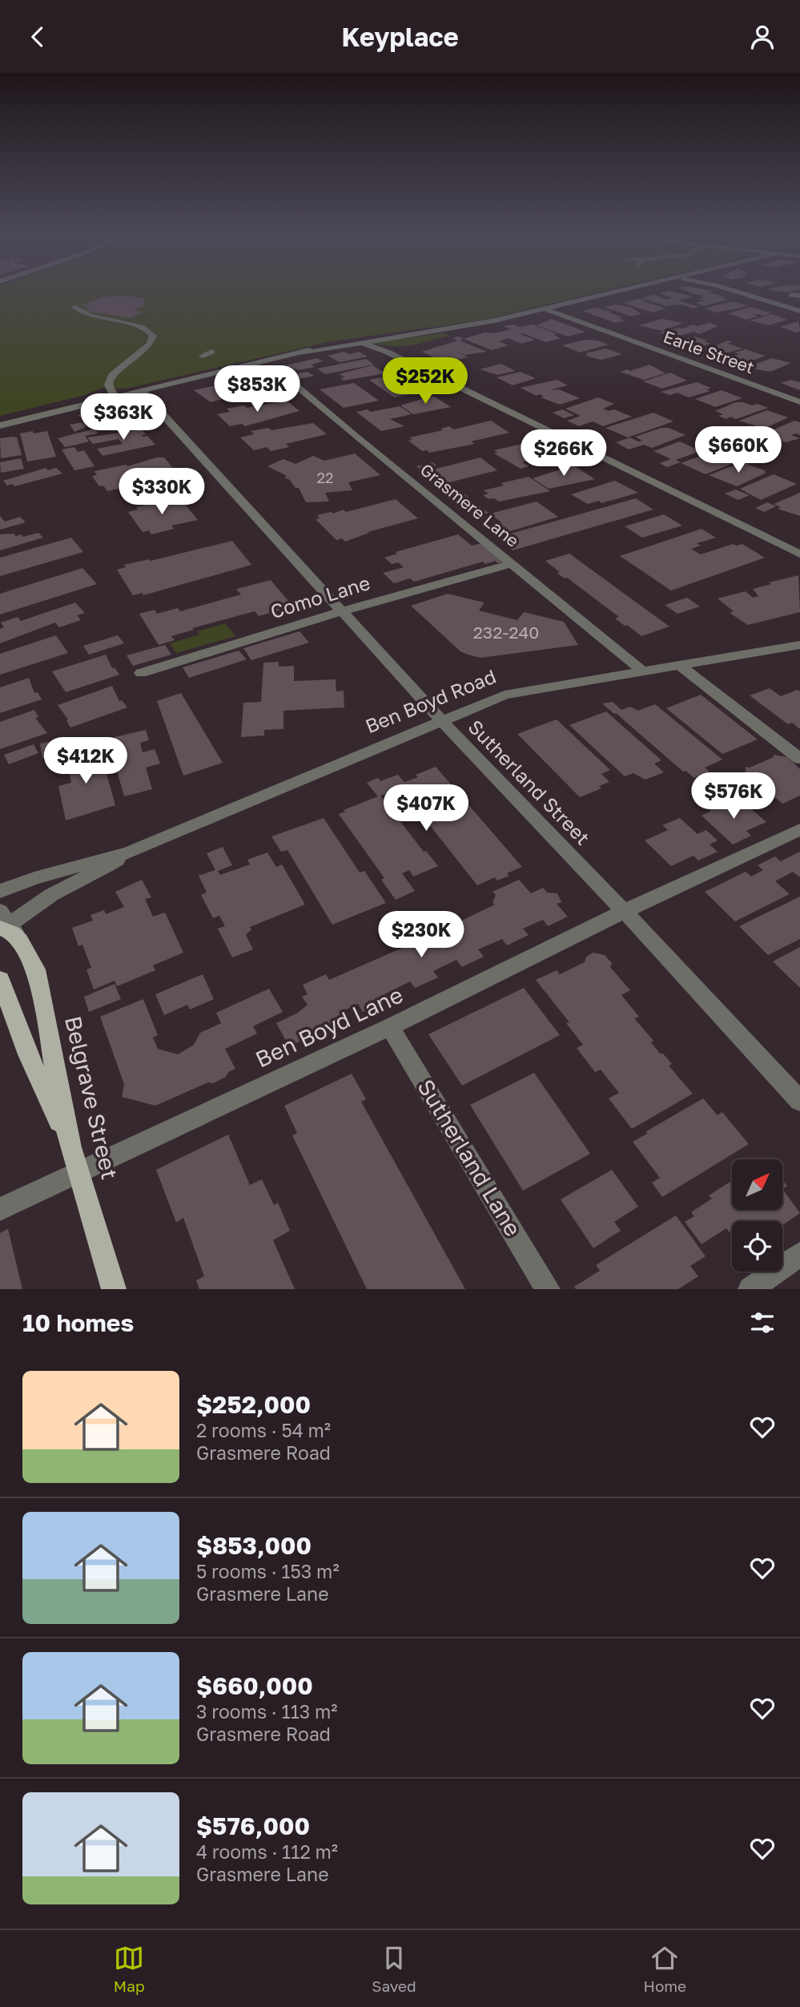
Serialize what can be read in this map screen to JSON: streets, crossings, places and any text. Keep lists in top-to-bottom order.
{
  "streets": {
    "main road": ["Belgrave Street"],
    "street": [
      "Earle Street",
      "Grasmere Lane",
      "Como Lane",
      "Ben Boyd Road",
      "Sutherland Street",
      "Ben Boyd Lane",
      "Sutherland Lane"
    ]
  },
  "crossings": [
    ["Grasmere Lane", "Como Lane"],
    ["Grasmere Lane", "Ben Boyd Road"],
    ["Como Lane", "Sutherland Street"],
    ["Ben Boyd Road", "Sutherland Street"],
    ["Ben Boyd Road", "Belgrave Street"],
    ["Sutherland Street", "Ben Boyd Lane"],
    ["Ben Boyd Lane", "Belgrave Street"],
    ["Ben Boyd Lane", "Sutherland Lane"]
  ],
  "house_numbers": ["22", "232-240"],
  "north": "top right",
  "page": {
    "header": "Keyplace",
    "price": [
      "$252K",
      "$853K",
      "$363K",
      "$660K",
      "$266K",
      "$330K",
      "$412K",
      "$576K",
      "$407K",
      "$230K"
    ],
    "heading": "10 homes",
    "list": [
      {
        "name": "$252,000",
        "note": "2 rooms · 54 m² · Grasmere Road"
      },
      {
        "name": "$853,000",
        "note": "5 rooms · 153 m² · Grasmere Lane"
      },
      {
        "name": "$660,000",
        "note": "3 rooms · 113 m² · Grasmere Road"
      },
      {
        "name": "$576,000",
        "note": "4 rooms · 112 m² · Grasmere Lane"
      }
    ],
    "tabs": ["Map", "Saved", "Home"]
  }
}
